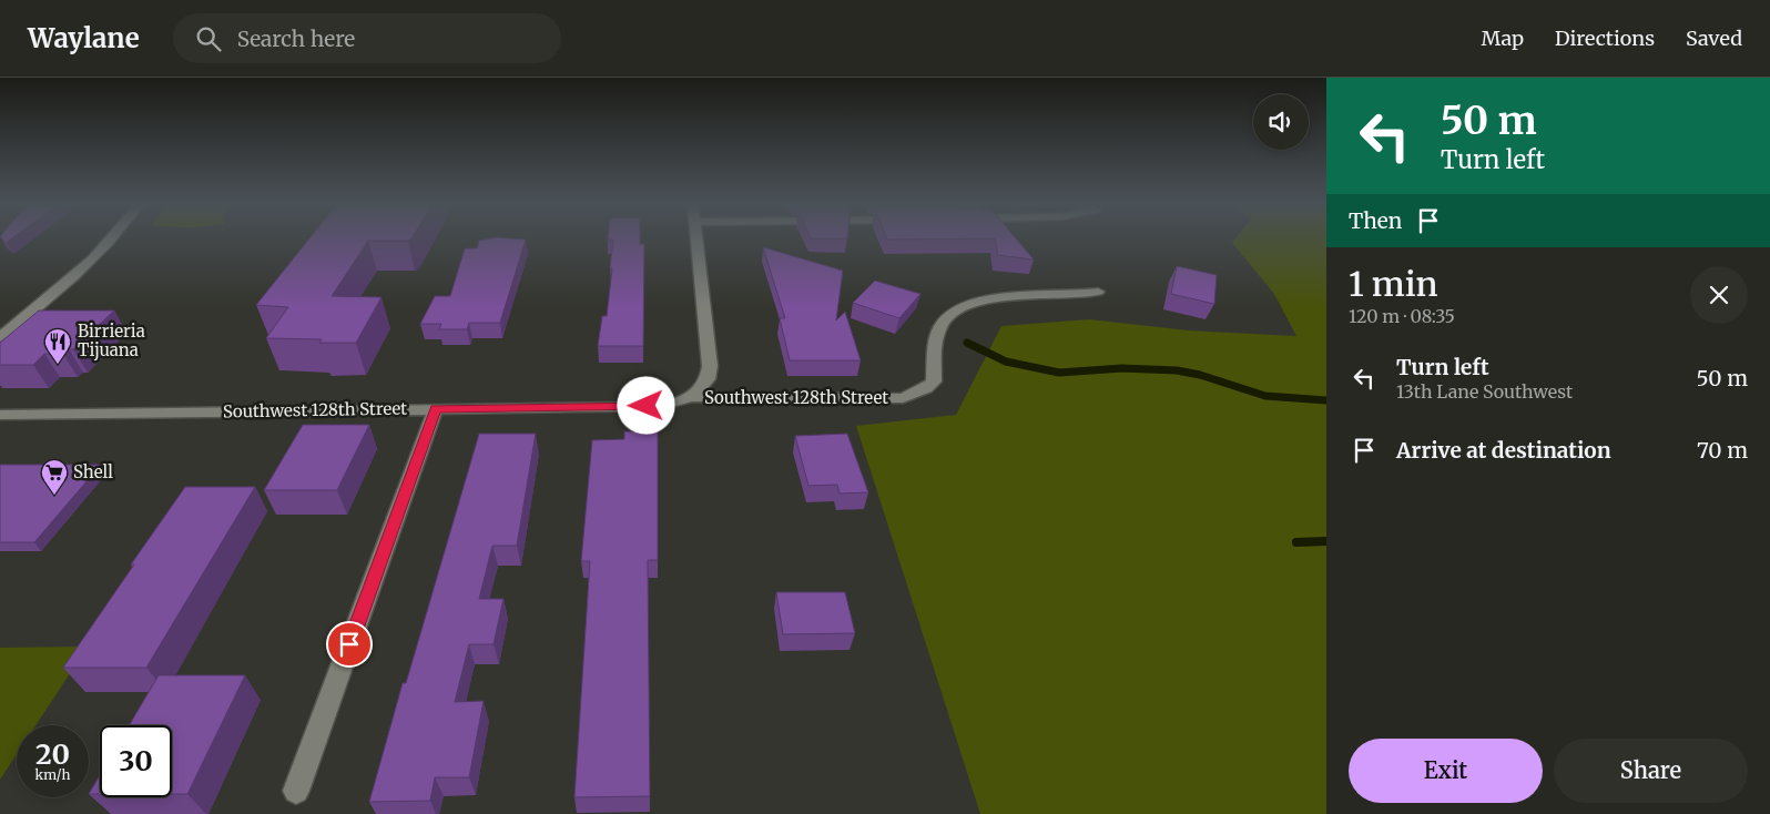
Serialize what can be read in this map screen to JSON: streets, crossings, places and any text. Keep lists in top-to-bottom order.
{
  "streets": {
    "street": ["Southwest 128th Street"]
  },
  "places": {
    "restaurant": ["Birrieria Tijuana"],
    "supermarket": ["Shell"]
  },
  "page": {
    "header": "Waylane",
    "search": "Search here",
    "nav": ["Map", "Directions", "Saved"],
    "turn": ["50 m", "Turn left"],
    "then": "Then",
    "heading": ["1 min", "120 m · 08:35"],
    "list": [
      {
        "name": "Turn left",
        "note": "13th Lane Southwest",
        "value": "50 m"
      },
      {
        "name": "Arrive at destination",
        "value": "70 m"
      }
    ],
    "speed": "20 km/h",
    "limit": "30",
    "buttons": ["Exit", "Share"]
  }
}
